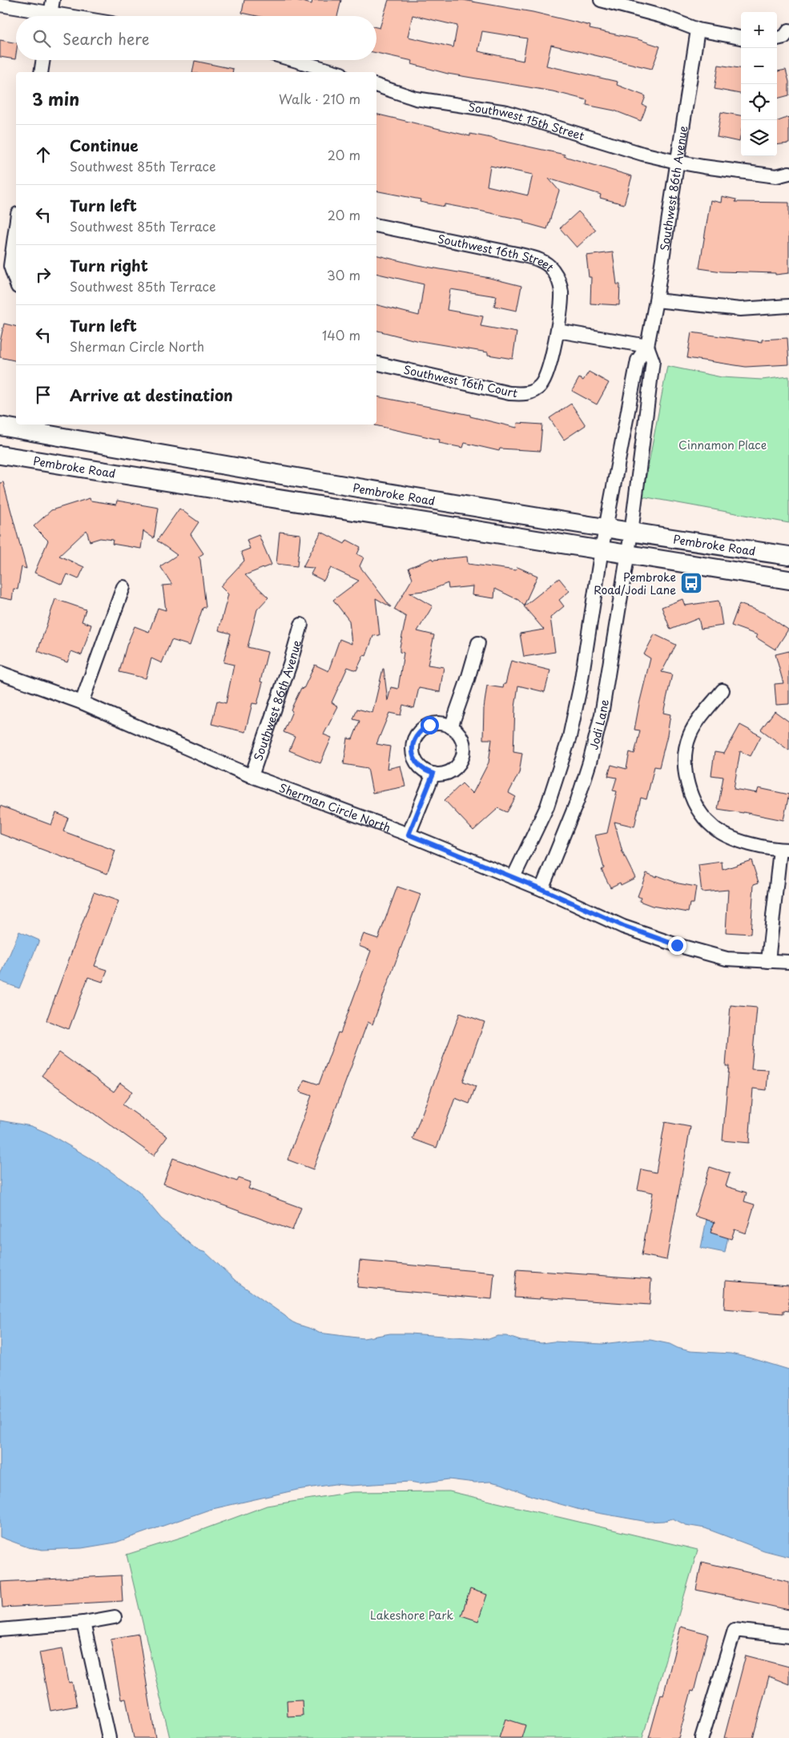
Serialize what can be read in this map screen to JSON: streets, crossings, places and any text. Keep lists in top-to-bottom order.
{
  "streets": {
    "main road": ["Pembroke Road"],
    "street": [
      "Southwest 15th Street",
      "Southwest 86th Avenue",
      "Southwest 16th Street",
      "Southwest 16th Court",
      "Jodi Lane",
      "Sherman Circle North"
    ]
  },
  "crossings": [
    ["Southwest 15th Street", "Southwest 86th Avenue"],
    ["Southwest 86th Avenue", "Pembroke Road"],
    ["Southwest 86th Avenue", "Jodi Lane"],
    ["Southwest 86th Avenue", "Sherman Circle North"],
    ["Southwest 16th Street", "Southwest 16th Court"],
    ["Pembroke Road", "Jodi Lane"],
    ["Jodi Lane", "Sherman Circle North"]
  ],
  "parks": ["Cinnamon Place", "Lakeshore Park"],
  "places": {
    "bus stop": ["Pembroke Road/Jodi Lane"]
  },
  "page": {
    "map_buttons": ["+", "−"],
    "search": "Search here",
    "heading": ["3 min", "Walk · 210 m"],
    "list": [
      ["Continue", "Southwest 85th Terrace", "20 m"],
      ["Turn left", "Southwest 85th Terrace", "20 m"],
      ["Turn right", "Southwest 85th Terrace", "30 m"],
      ["Turn left", "Sherman Circle North", "140 m"],
      "Arrive at destination"
    ]
  }
}
